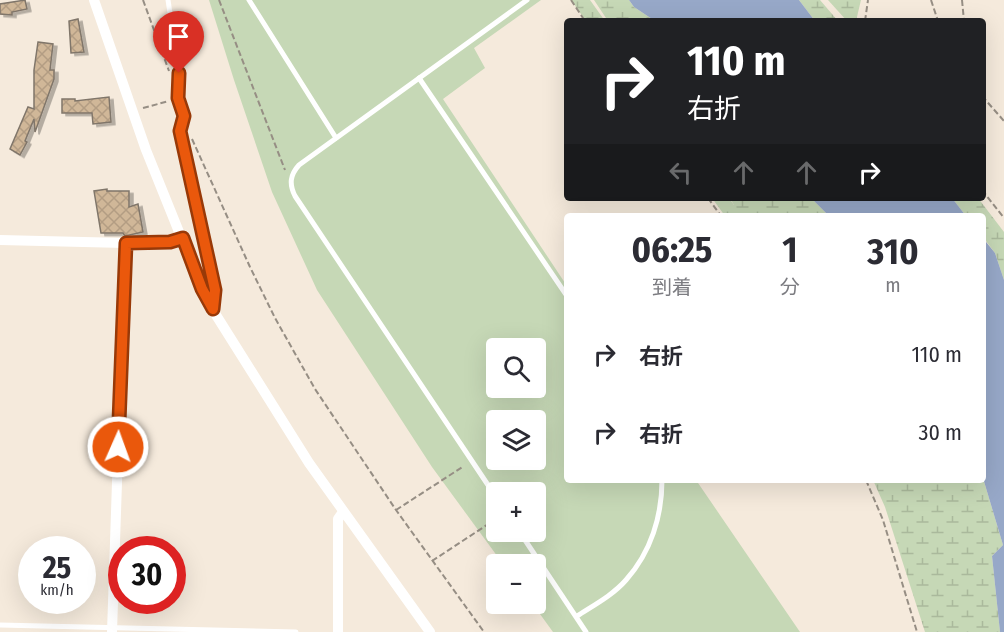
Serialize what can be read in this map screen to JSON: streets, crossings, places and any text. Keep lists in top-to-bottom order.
{
  "page": {
    "turn": ["110 m", "右折"],
    "eta": [
      "06:25",
      "到着",
      "1",
      "分",
      "310",
      "m"
    ],
    "list": [
      {
        "name": "右折",
        "value": "110 m"
      },
      {
        "name": "右折",
        "value": "30 m"
      }
    ],
    "map_buttons": ["+", "−"],
    "speed": "25 km/h",
    "limit": "30"
  }
}
